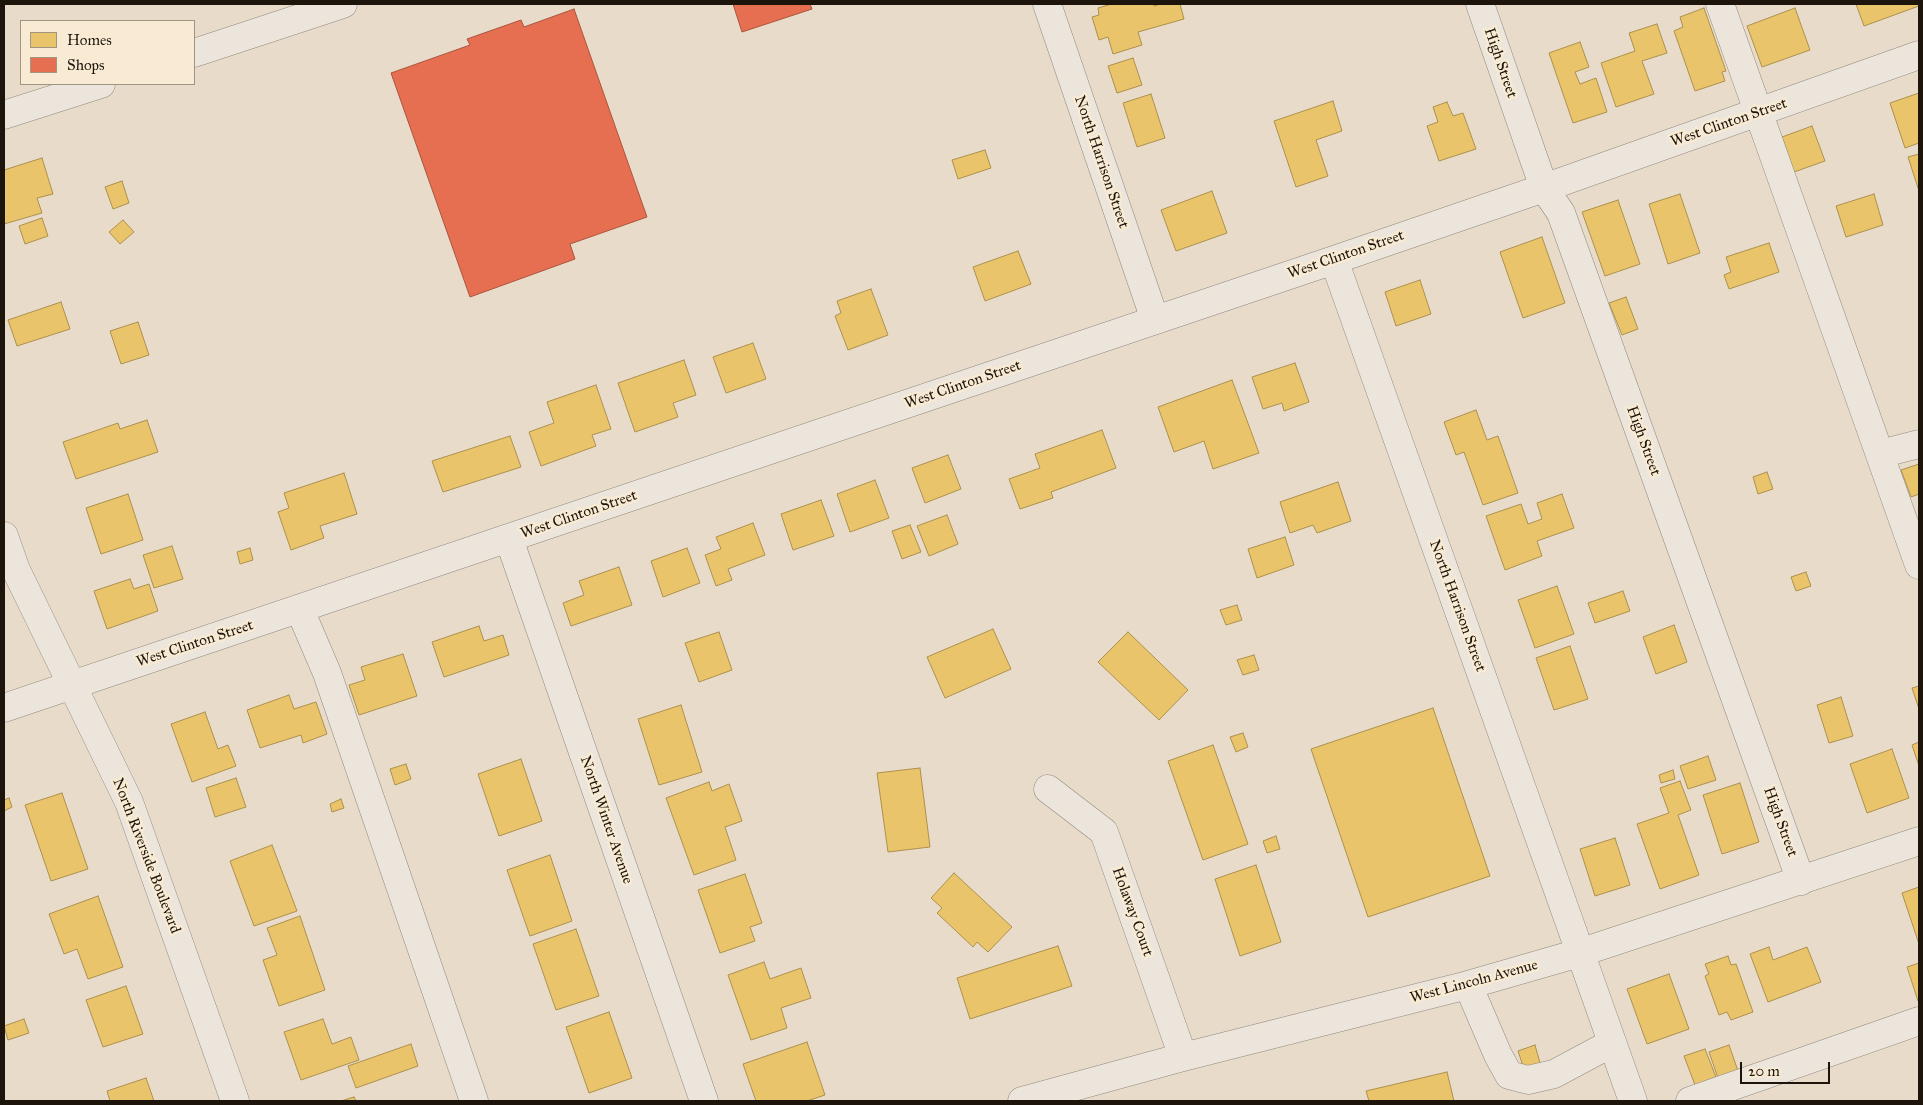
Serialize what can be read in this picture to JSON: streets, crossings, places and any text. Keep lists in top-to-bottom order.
{
  "streets": {
    "street": [
      "High Street",
      "West Clinton Street",
      "North Harrison Street",
      "North Winter Avenue",
      "North Riverside Boulevard",
      "Holaway Court",
      "West Lincoln Avenue"
    ]
  },
  "crossings": [
    ["High Street", "West Clinton Street"],
    ["High Street", "West Lincoln Avenue"],
    ["West Clinton Street", "North Harrison Street"],
    ["West Clinton Street", "North Winter Avenue"],
    ["West Clinton Street", "North Riverside Boulevard"],
    ["North Harrison Street", "West Lincoln Avenue"],
    ["Holaway Court", "West Lincoln Avenue"]
  ],
  "legend": ["Homes", "Shops"],
  "scale_bar": "20 m"
}
